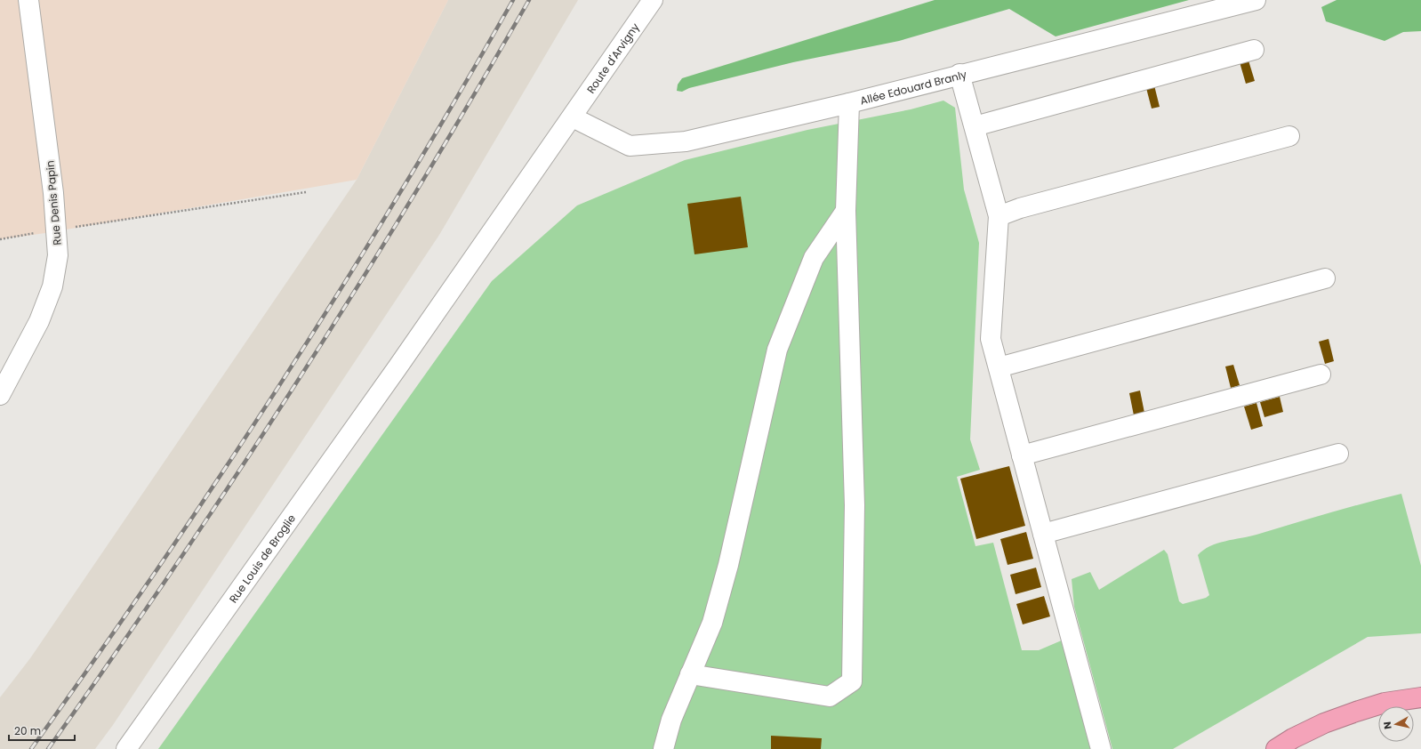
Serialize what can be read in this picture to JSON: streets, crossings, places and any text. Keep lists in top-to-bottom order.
{
  "streets": {
    "street": [
      "Route d'Arvigny",
      "Allée Edouard Branly",
      "Rue Denis Papin",
      "Rue Louis de Broglie"
    ]
  },
  "crossings": [
    ["Route d'Arvigny", "Allée Edouard Branly"],
    ["Route d'Arvigny", "Rue Louis de Broglie"]
  ],
  "scale_bar": "20 m",
  "north": "left"
}
